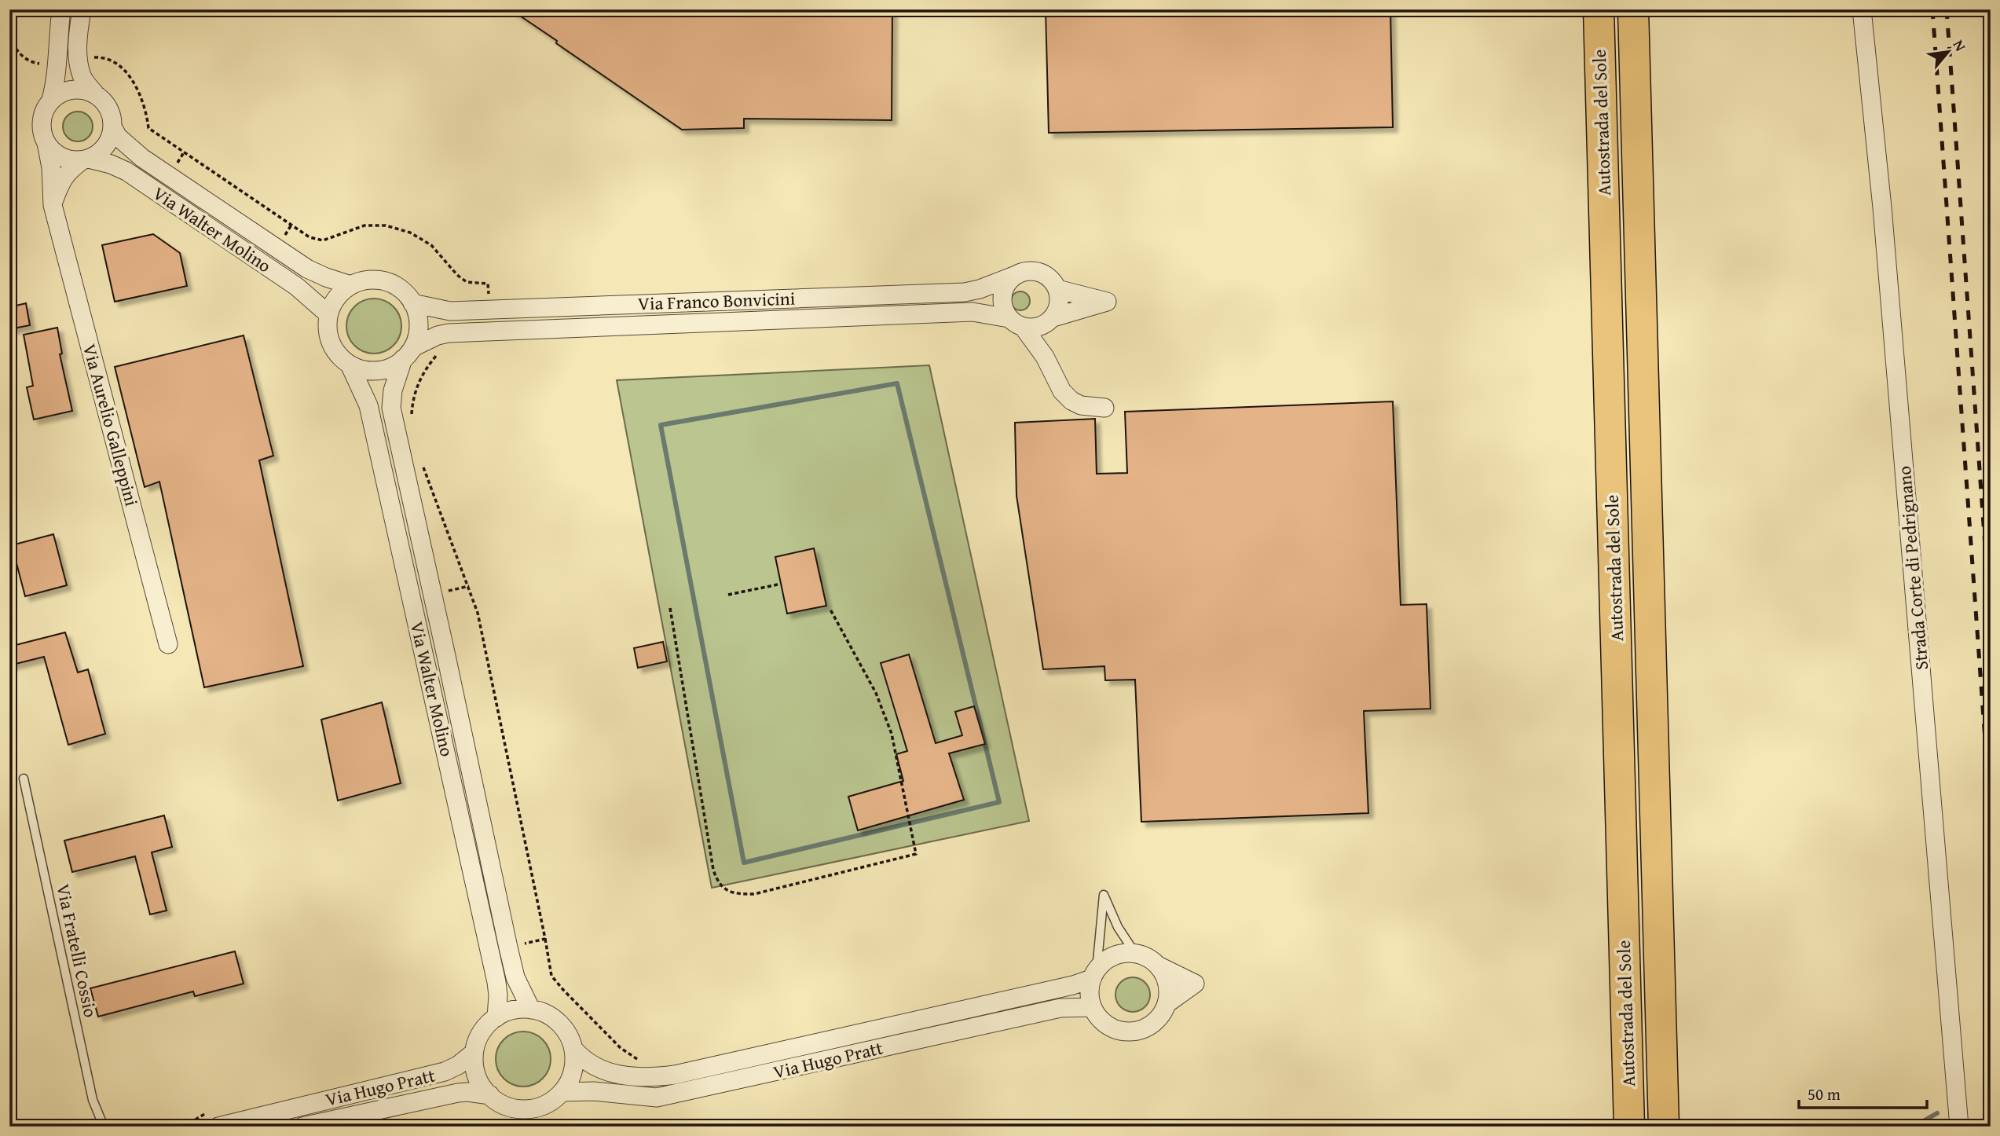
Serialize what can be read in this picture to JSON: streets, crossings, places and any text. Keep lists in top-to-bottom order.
{
  "streets": {
    "highway": ["Autostrada del Sole"],
    "street": [
      "Via Walter Molino",
      "Via Franco Bonvicini",
      "Via Aurelio Galleppini",
      "Strada Corte di Pedrignano",
      "Via Hugo Pratt"
    ],
    "lane": ["Via Fratelli Cossio"]
  },
  "crossings": [
    ["Via Walter Molino", "Via Franco Bonvicini"],
    ["Via Walter Molino", "Via Aurelio Galleppini"],
    ["Via Walter Molino", "Via Hugo Pratt"]
  ],
  "scale_bar": "50 m",
  "north": "top right"
}
